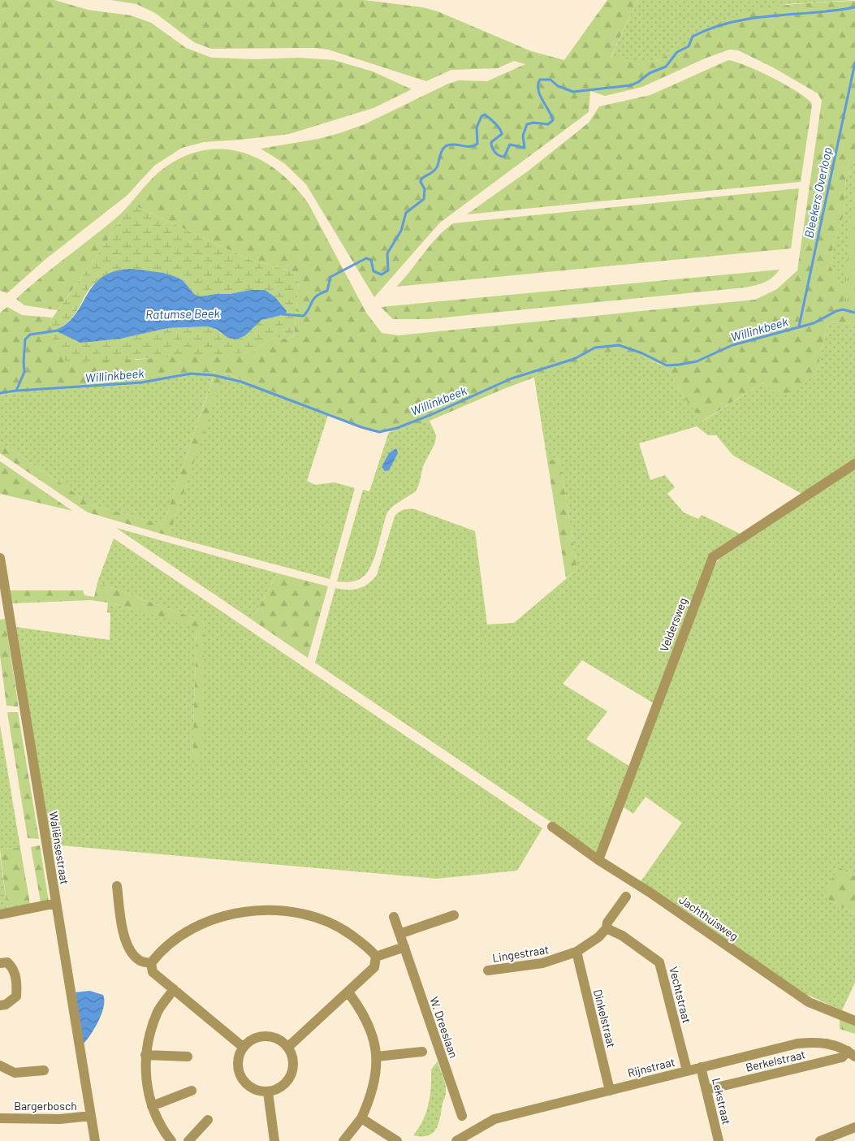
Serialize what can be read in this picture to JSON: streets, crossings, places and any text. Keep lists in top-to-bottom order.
{
  "streets": {
    "street": [
      "Veldersweg",
      "Waliënsestraat",
      "Jachthuisweg",
      "Lingestraat",
      "Vechtstraat",
      "Dinkelstraat",
      "W. Dreeslaan",
      "Berkelstraat",
      "Rijnstraat",
      "Lekstraat",
      "Bargerbosch"
    ]
  },
  "crossings": [
    ["Veldersweg", "Jachthuisweg"],
    ["Waliënsestraat", "Bargerbosch"],
    ["Lingestraat", "Vechtstraat"],
    ["Lingestraat", "Dinkelstraat"],
    ["Vechtstraat", "Rijnstraat"],
    ["Dinkelstraat", "Rijnstraat"],
    ["Berkelstraat", "Rijnstraat"],
    ["Berkelstraat", "Lekstraat"],
    ["Rijnstraat", "Lekstraat"]
  ],
  "water": ["Bleekers Overloop", "Ratumse Beek", "Willinkbeek"]
}
